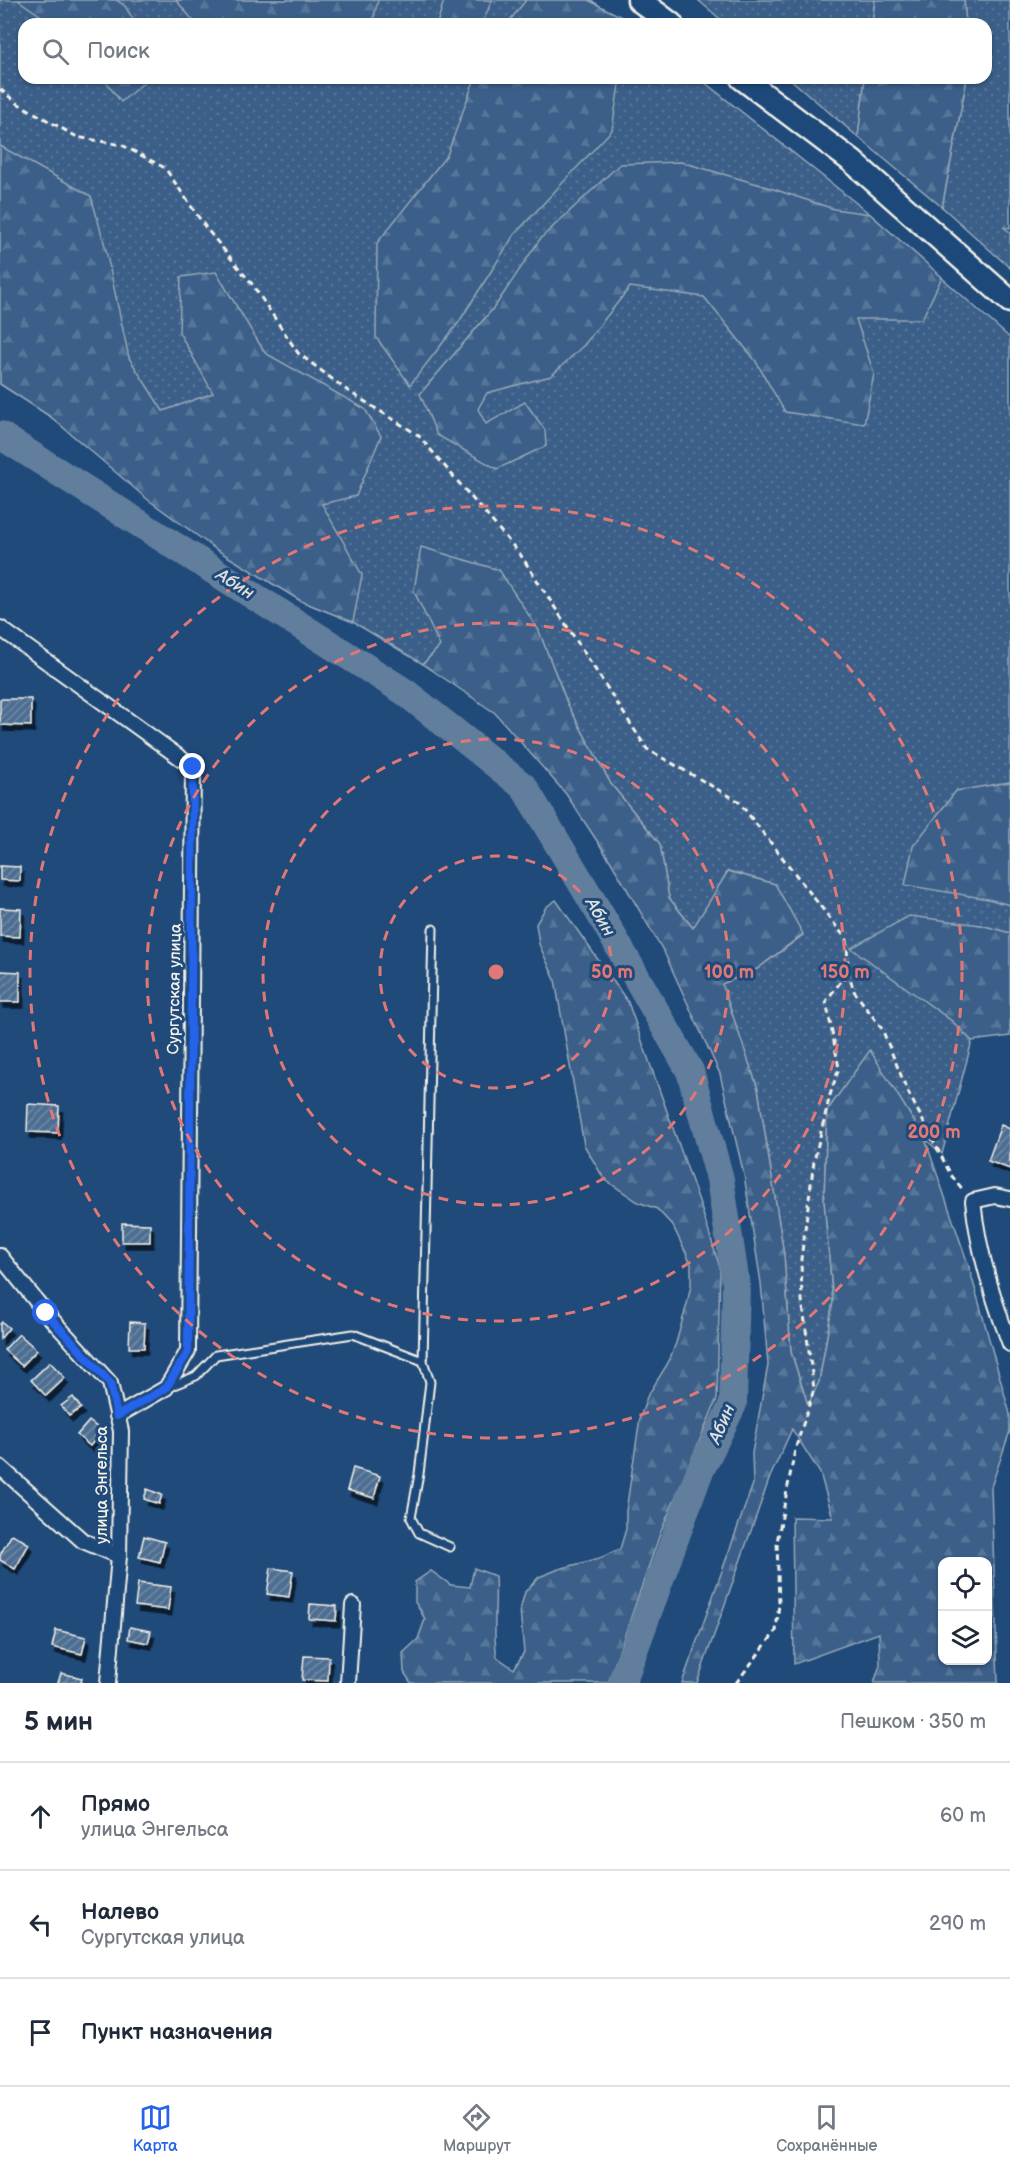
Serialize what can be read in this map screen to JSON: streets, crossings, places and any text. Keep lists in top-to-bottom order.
{
  "streets": {
    "street": ["Сургутская улица", "улица Энгельса"]
  },
  "crossings": [
    ["Сургутская улица", "улица Энгельса"]
  ],
  "water": ["Абин"],
  "page": {
    "search": "Поиск",
    "heading": ["5 мин", "Пешком · 350 m"],
    "list": [
      ["Прямо", "улица Энгельса", "60 m"],
      ["Налево", "Сургутская улица", "290 m"],
      "Пункт назначения"
    ],
    "nav": ["Карта", "Маршрут", "Сохранённые"]
  },
  "rings": [
    "50 m",
    "100 m",
    "150 m",
    "200 m"
  ]
}
